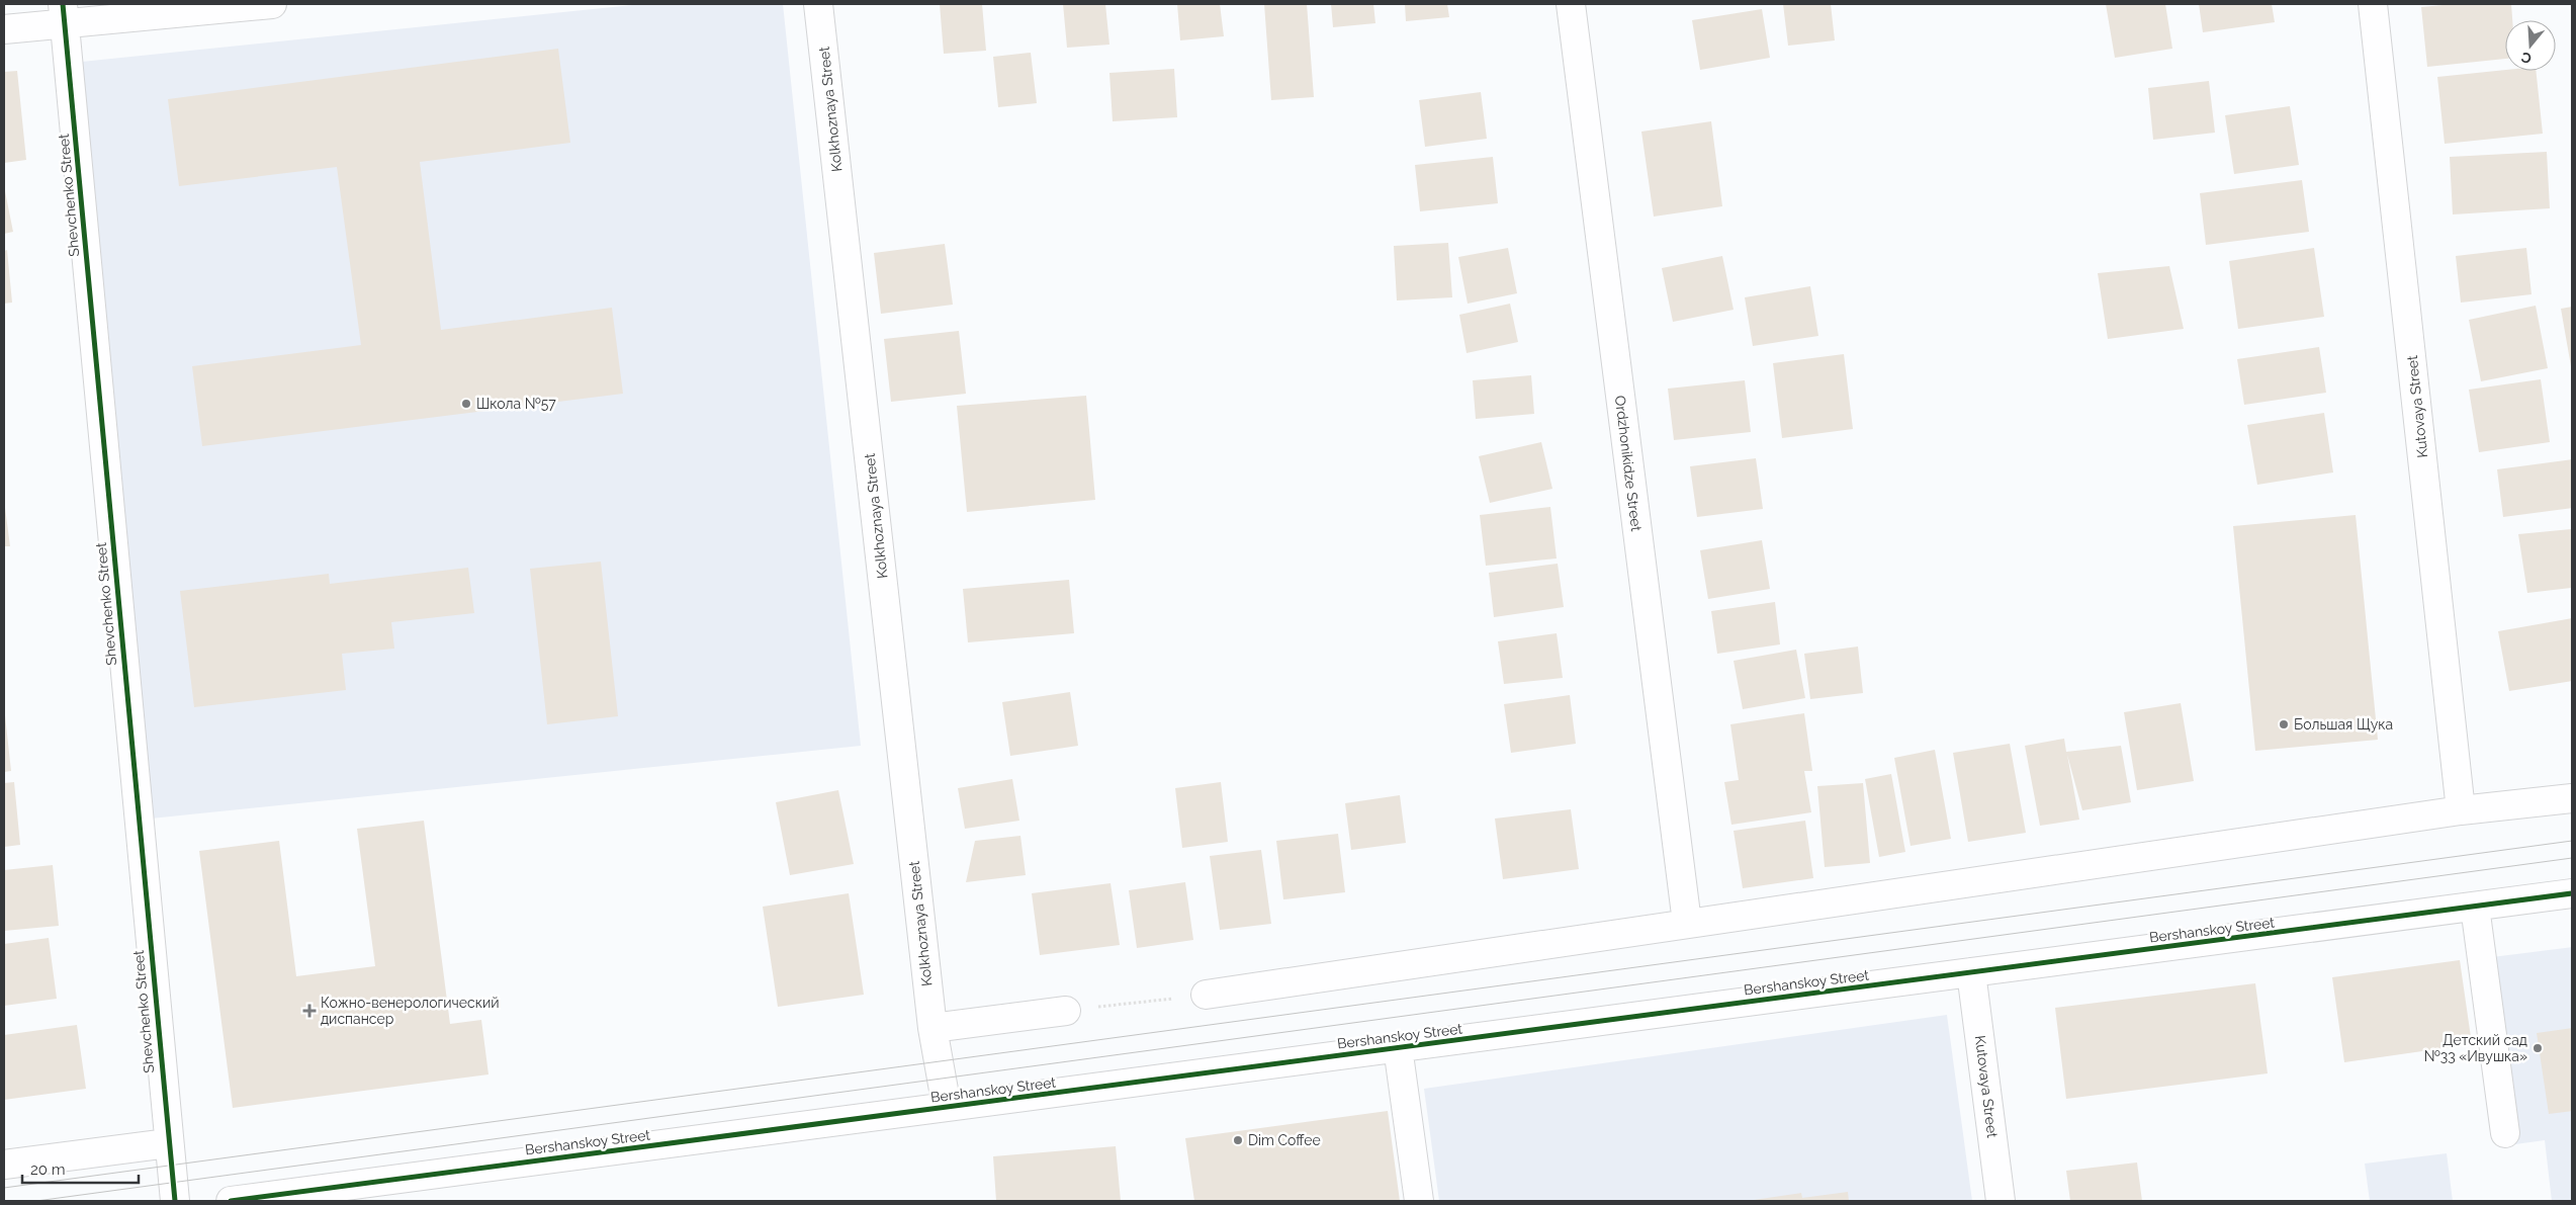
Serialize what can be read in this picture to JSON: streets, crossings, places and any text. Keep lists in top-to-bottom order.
{
  "streets": {
    "street": [
      "Kolkhoznaya Street",
      "Shevchenko Street",
      "Kutovaya Street",
      "Ordzhonikidze Street",
      "Bershanskoy Street"
    ]
  },
  "crossings": [
    ["Kolkhoznaya Street", "Bershanskoy Street"],
    ["Kutovaya Street", "Bershanskoy Street"]
  ],
  "places": {
    "other": [
      "Школа №57",
      "Большая Щука",
      "Детский сад №33 «Ивушка»",
      "Dim Coffee"
    ],
    "health": ["Кожно-венерологический диспансер"]
  },
  "scale_bar": "20 m",
  "north": "bottom"
}
